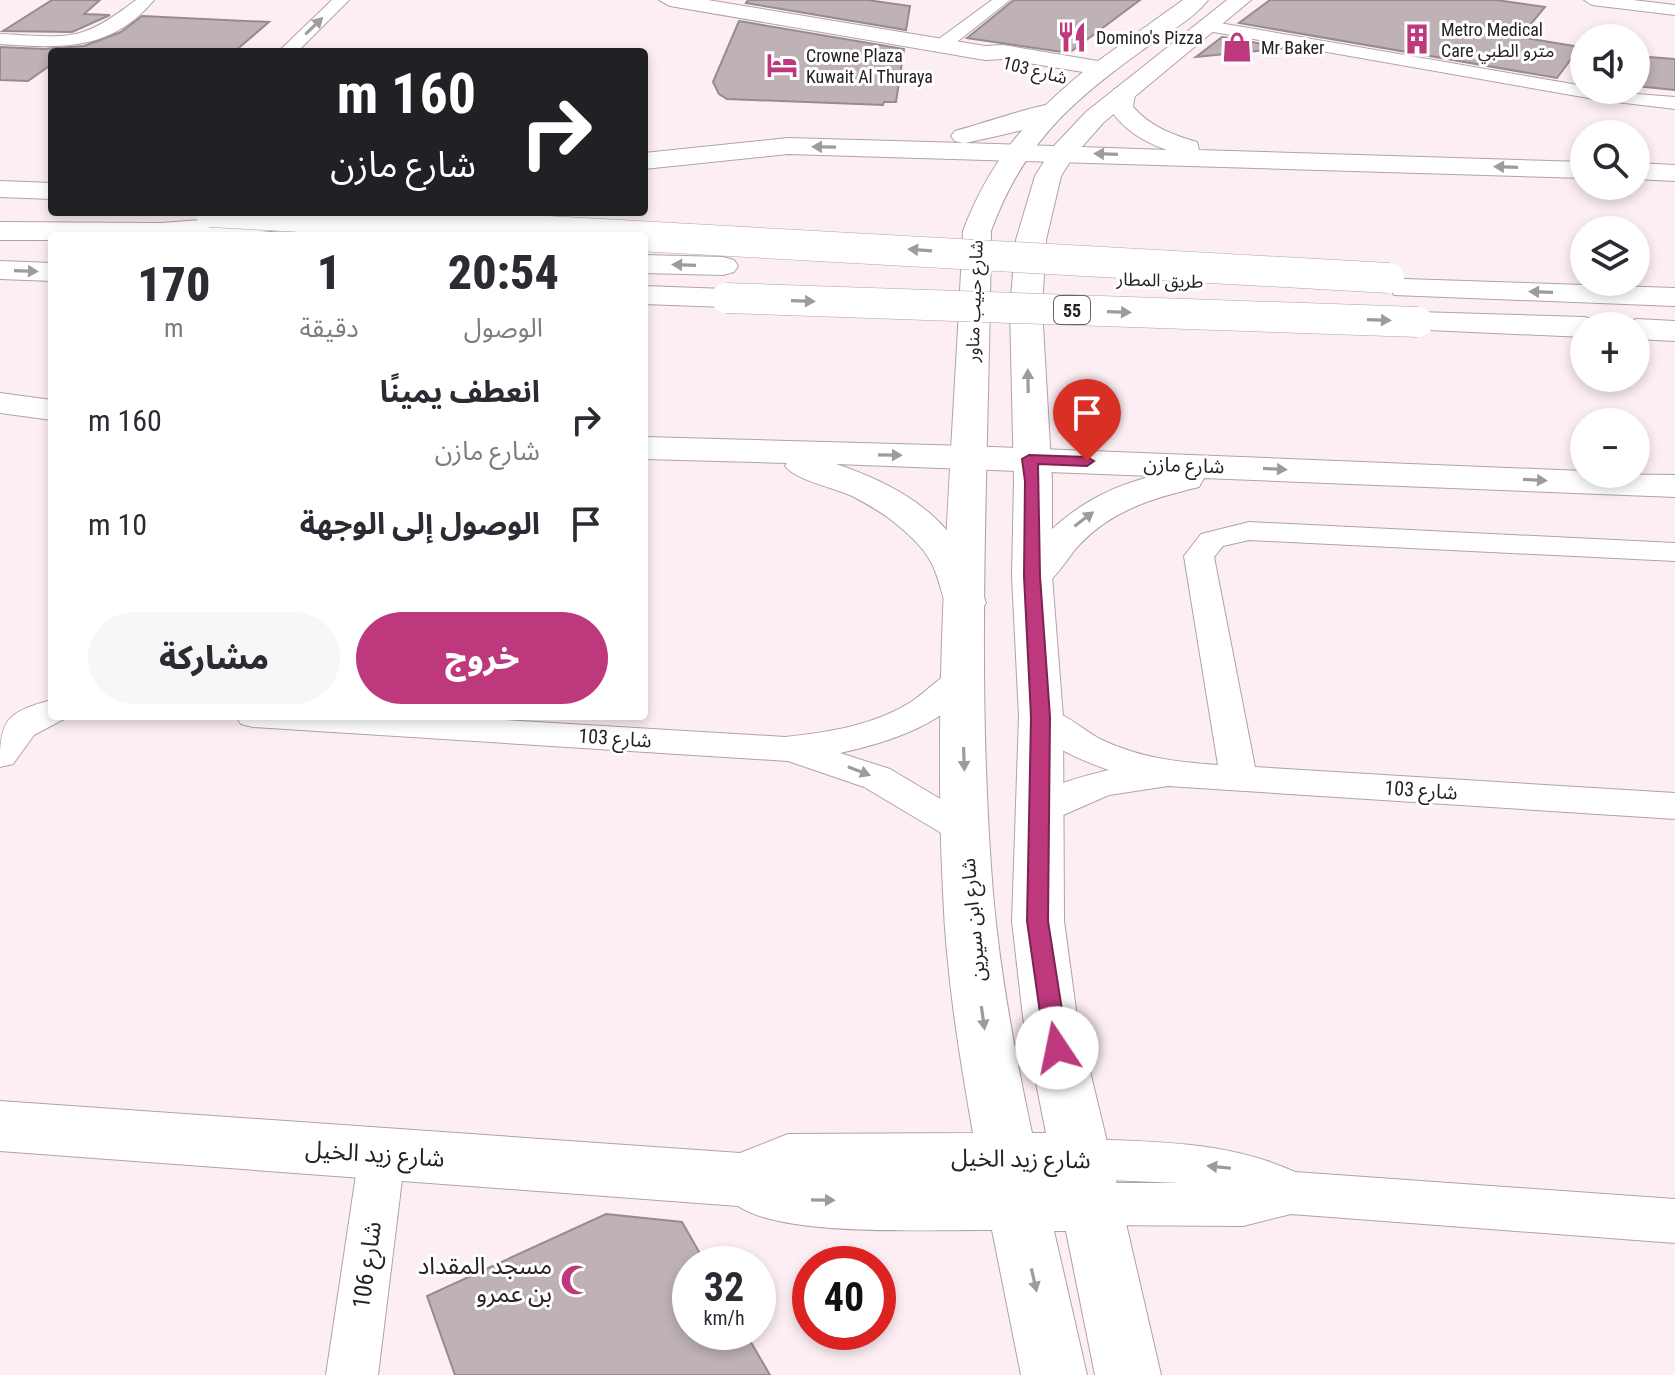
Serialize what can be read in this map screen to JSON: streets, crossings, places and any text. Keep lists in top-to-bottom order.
{
  "streets": {
    "main road": [
      "شارع 103",
      "طريق المطار",
      "شارع حبيب مناور",
      "55",
      "شارع مازن",
      "شارع ابن سيرين",
      "شارع زيد الخيل"
    ],
    "street": ["شارع 106"]
  },
  "crossings": [
    ["شارع 103", "شارع حبيب مناور"],
    ["شارع 103", "شارع ابن سيرين"],
    ["شارع حبيب مناور", "شارع مازن"],
    ["شارع حبيب مناور", "شارع ابن سيرين"],
    ["شارع مازن", "شارع ابن سيرين"],
    ["شارع ابن سيرين", "شارع زيد الخيل"],
    ["شارع زيد الخيل", "شارع 106"]
  ],
  "places": {
    "restaurant": ["Domino's Pizza"],
    "building": ["Metro Medical Care مترو الطبي"],
    "shop": ["Mr Baker"],
    "hotel": ["Crowne Plaza Kuwait Al Thuraya"],
    "mosque": ["مسجد المقداد بن عمرو"]
  },
  "page": {
    "map_buttons": ["+", "−"],
    "turn": ["160 m", "شارع مازن"],
    "eta": [
      "20:54",
      "الوصول",
      "1",
      "دقيقة",
      "170",
      "m"
    ],
    "list": [
      {
        "name": "انعطف يمينًا",
        "note": "شارع مازن",
        "value": "160 m"
      },
      {
        "name": "الوصول إلى الوجهة",
        "value": "10 m"
      }
    ],
    "buttons": ["خروج", "مشاركة"],
    "speed": "32 km/h",
    "limit": "40"
  }
}
